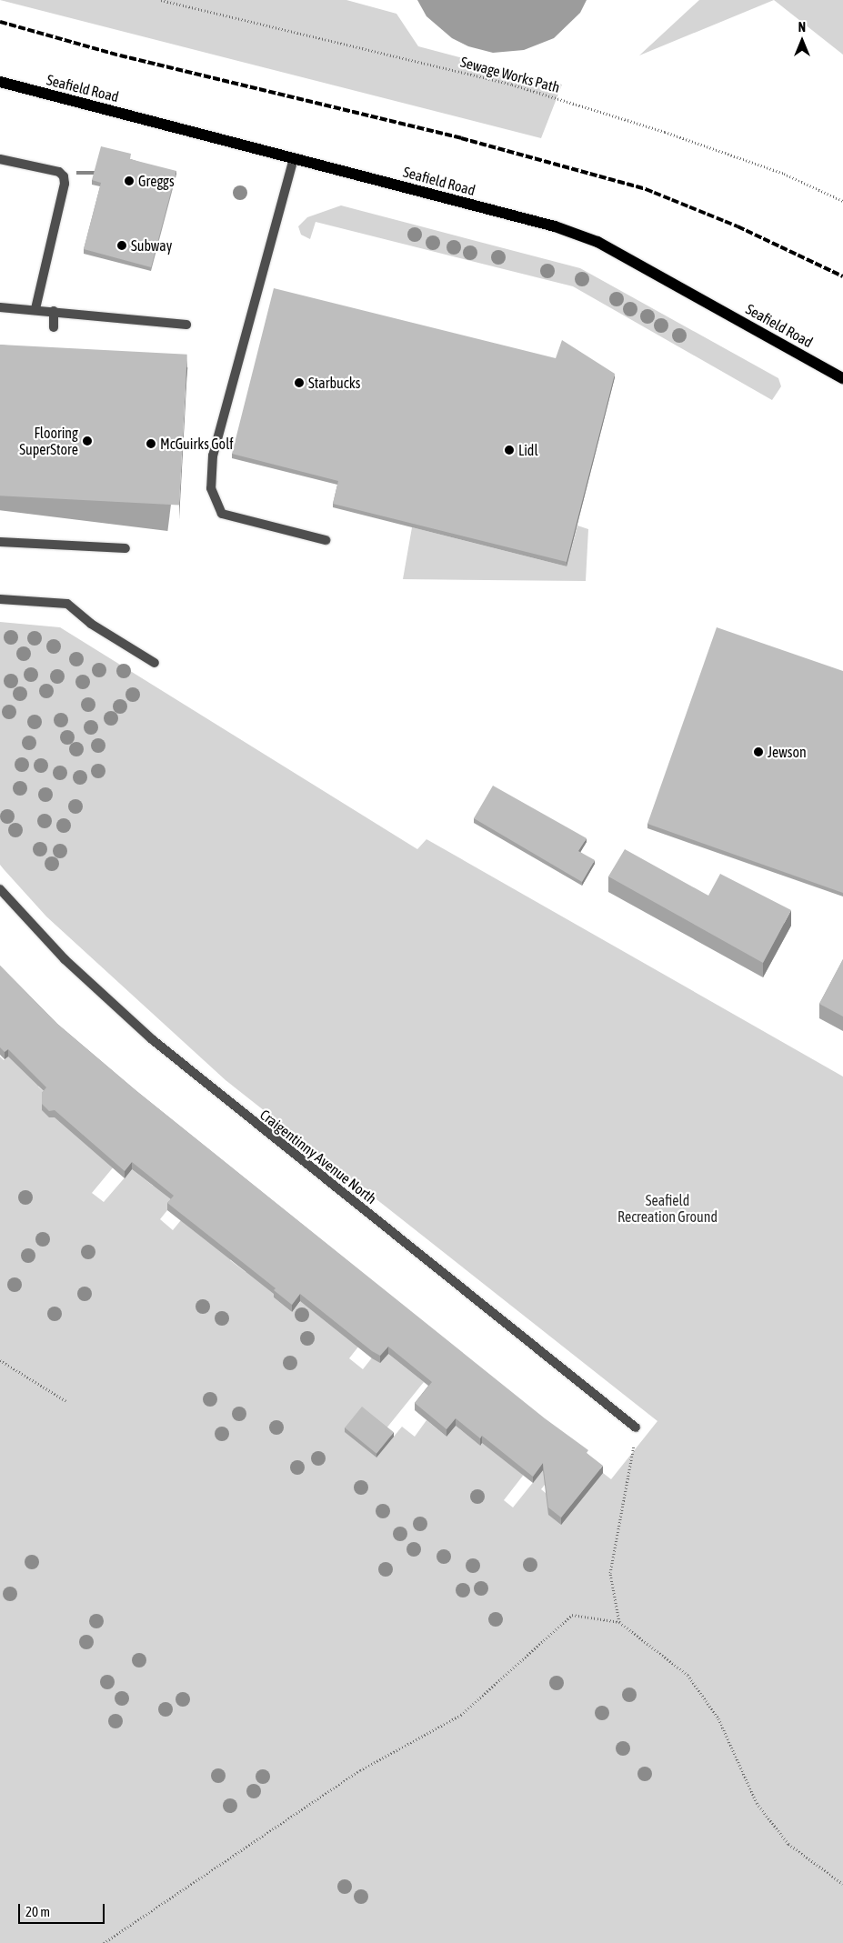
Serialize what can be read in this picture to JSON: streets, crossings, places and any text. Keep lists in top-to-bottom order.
{
  "streets": {
    "main road": ["Seafield Road"],
    "street": ["Craigentinny Avenue North"],
    "path": ["Sewage Works Path"]
  },
  "parks": ["Seafield Recreation Ground"],
  "places": [
    "Greggs",
    "Subway",
    "Starbucks",
    "Flooring SuperStore",
    "McGuirks Golf",
    "Lidl",
    "Jewson"
  ],
  "scale_bar": "20 m",
  "north": "top"
}
